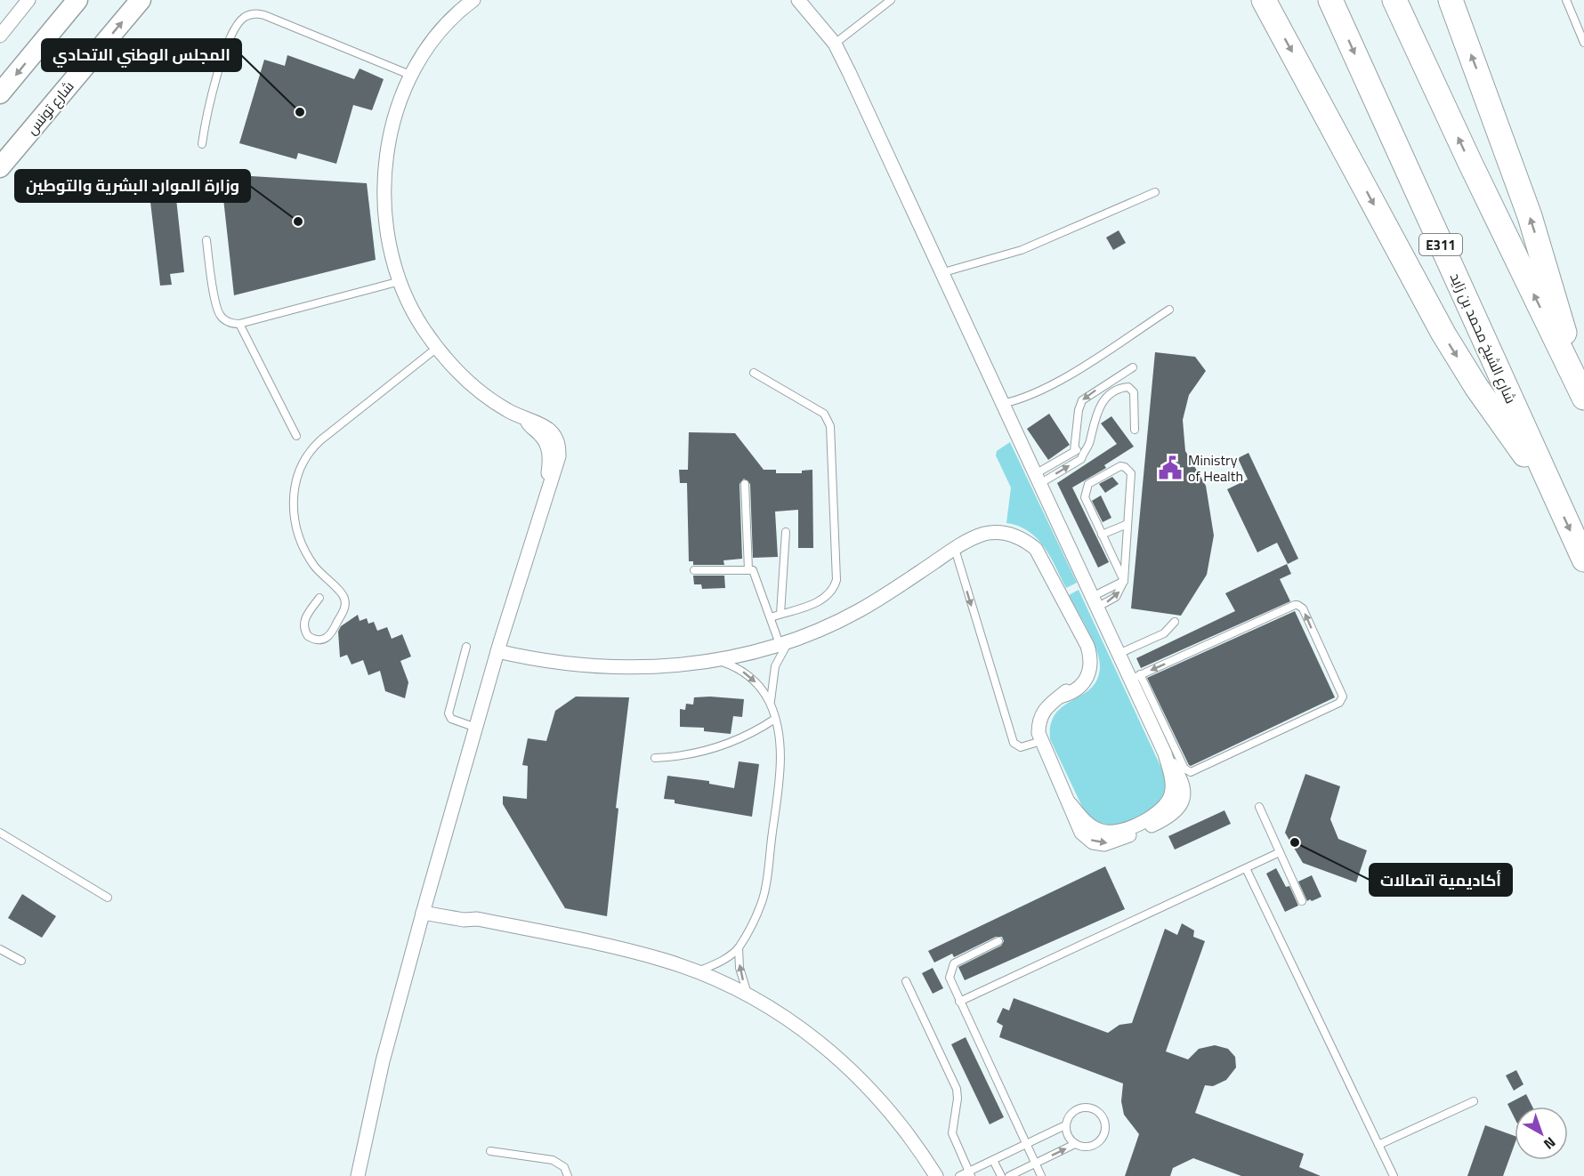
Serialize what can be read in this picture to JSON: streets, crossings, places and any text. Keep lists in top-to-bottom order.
{
  "streets": {
    "highway": ["E311", "شارع الشيخ محمد بن زايد"],
    "main road": ["شارع تونس"]
  },
  "places": {
    "other": ["المجلس الوطني الاتحادي", "وزارة الموارد البشرية والتوطين", "أكاديمية اتصالات"],
    "public building": ["Ministry of Health"]
  },
  "north": "bottom right"
}
